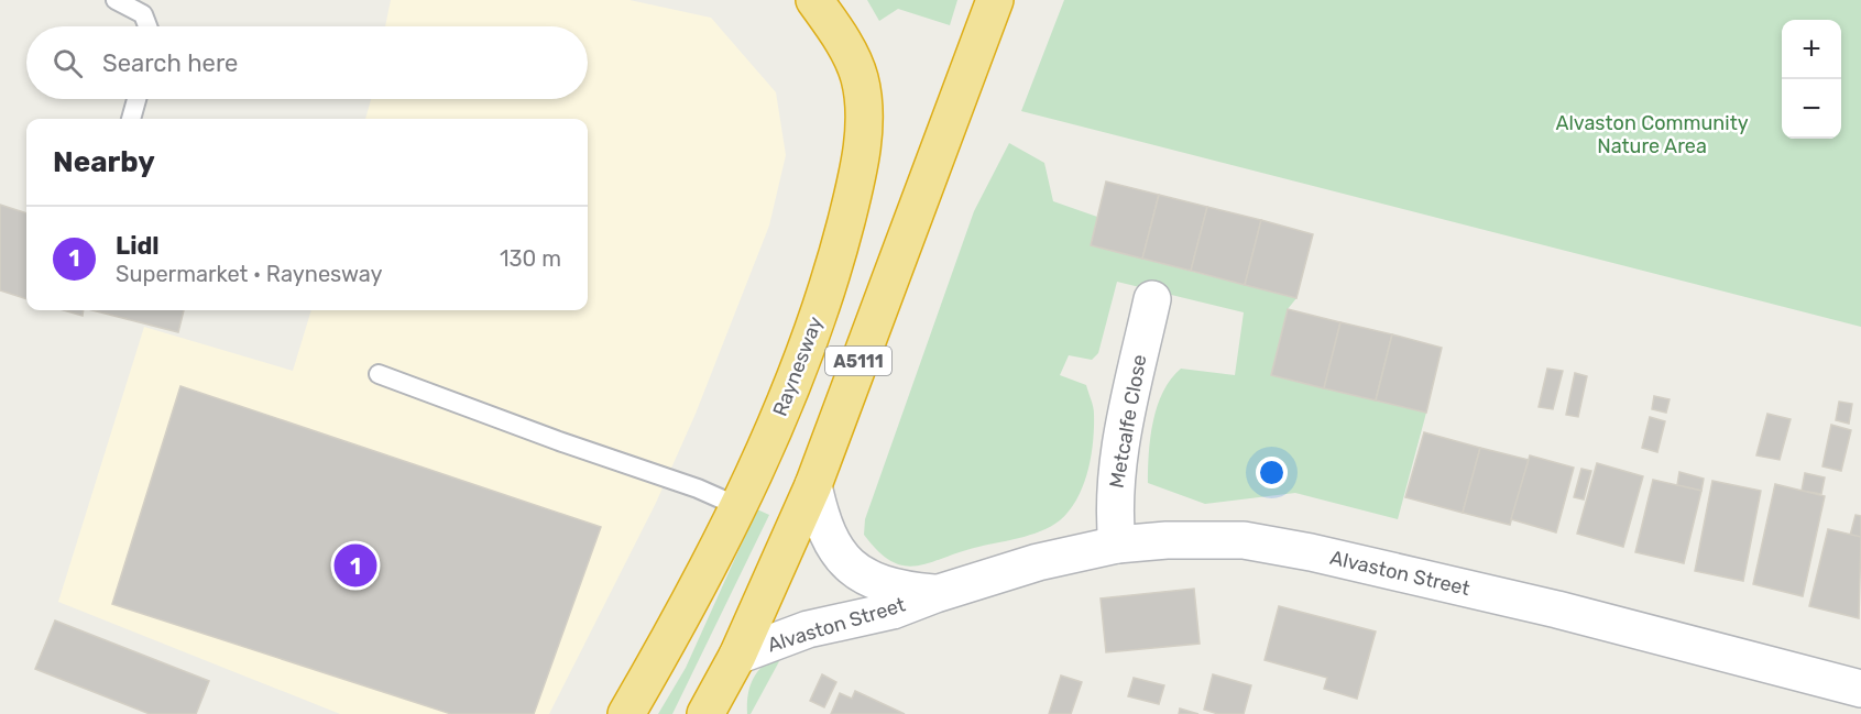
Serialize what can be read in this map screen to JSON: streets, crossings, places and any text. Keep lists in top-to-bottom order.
{
  "streets": {
    "highway": ["A5111", "Raynesway"],
    "street": ["Metcalfe Close", "Alvaston Street"]
  },
  "crossings": [
    ["A5111", "Alvaston Street"],
    ["Metcalfe Close", "Alvaston Street"]
  ],
  "parks": ["Alvaston Community Nature Area"],
  "page": {
    "map_buttons": ["+", "−"],
    "search": "Search here",
    "heading": "Nearby",
    "list": [
      {
        "mark": "1",
        "name": "Lidl",
        "note": "Supermarket · Raynesway",
        "value": "130 m"
      }
    ],
    "pins": "1"
  }
}
